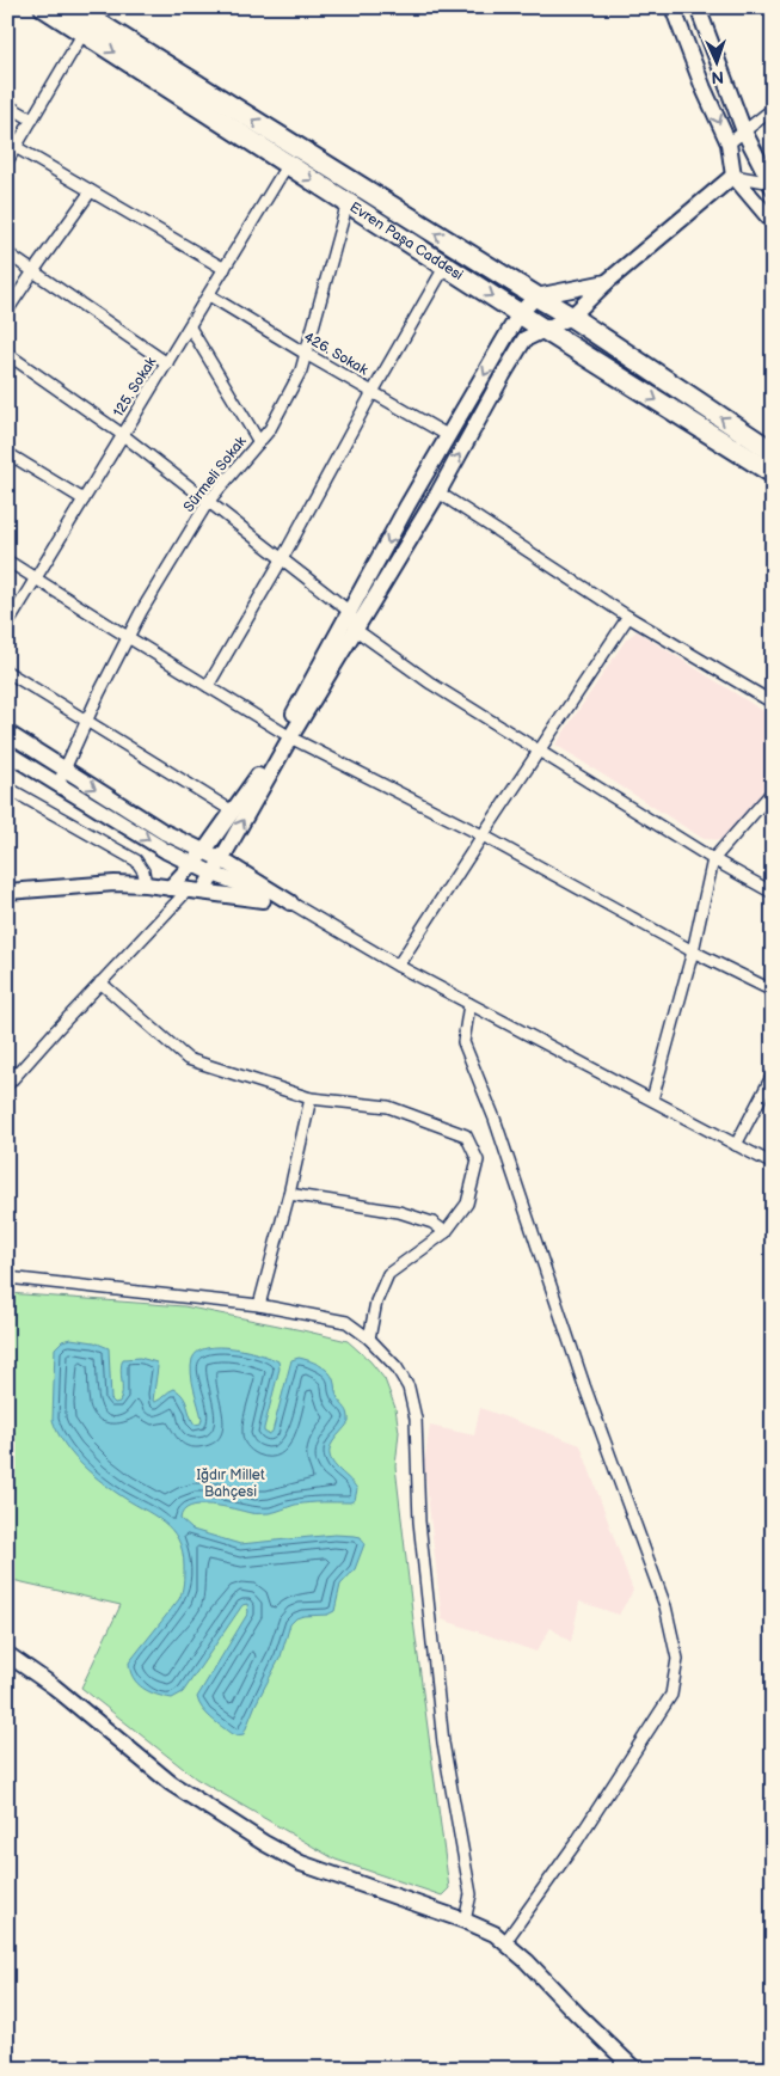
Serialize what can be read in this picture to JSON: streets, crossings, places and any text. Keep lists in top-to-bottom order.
{
  "streets": {
    "highway": ["Evren Paşa Caddesi"],
    "street": ["426. Sokak", "125. Sokak", "Sürmeli Sokak"]
  },
  "crossings": [
    ["Evren Paşa Caddesi", "125. Sokak"],
    ["Evren Paşa Caddesi", "Sürmeli Sokak"],
    ["426. Sokak", "125. Sokak"],
    ["426. Sokak", "Sürmeli Sokak"]
  ],
  "parks": ["Iğdır Millet Bahçesi"],
  "north": "bottom"
}
